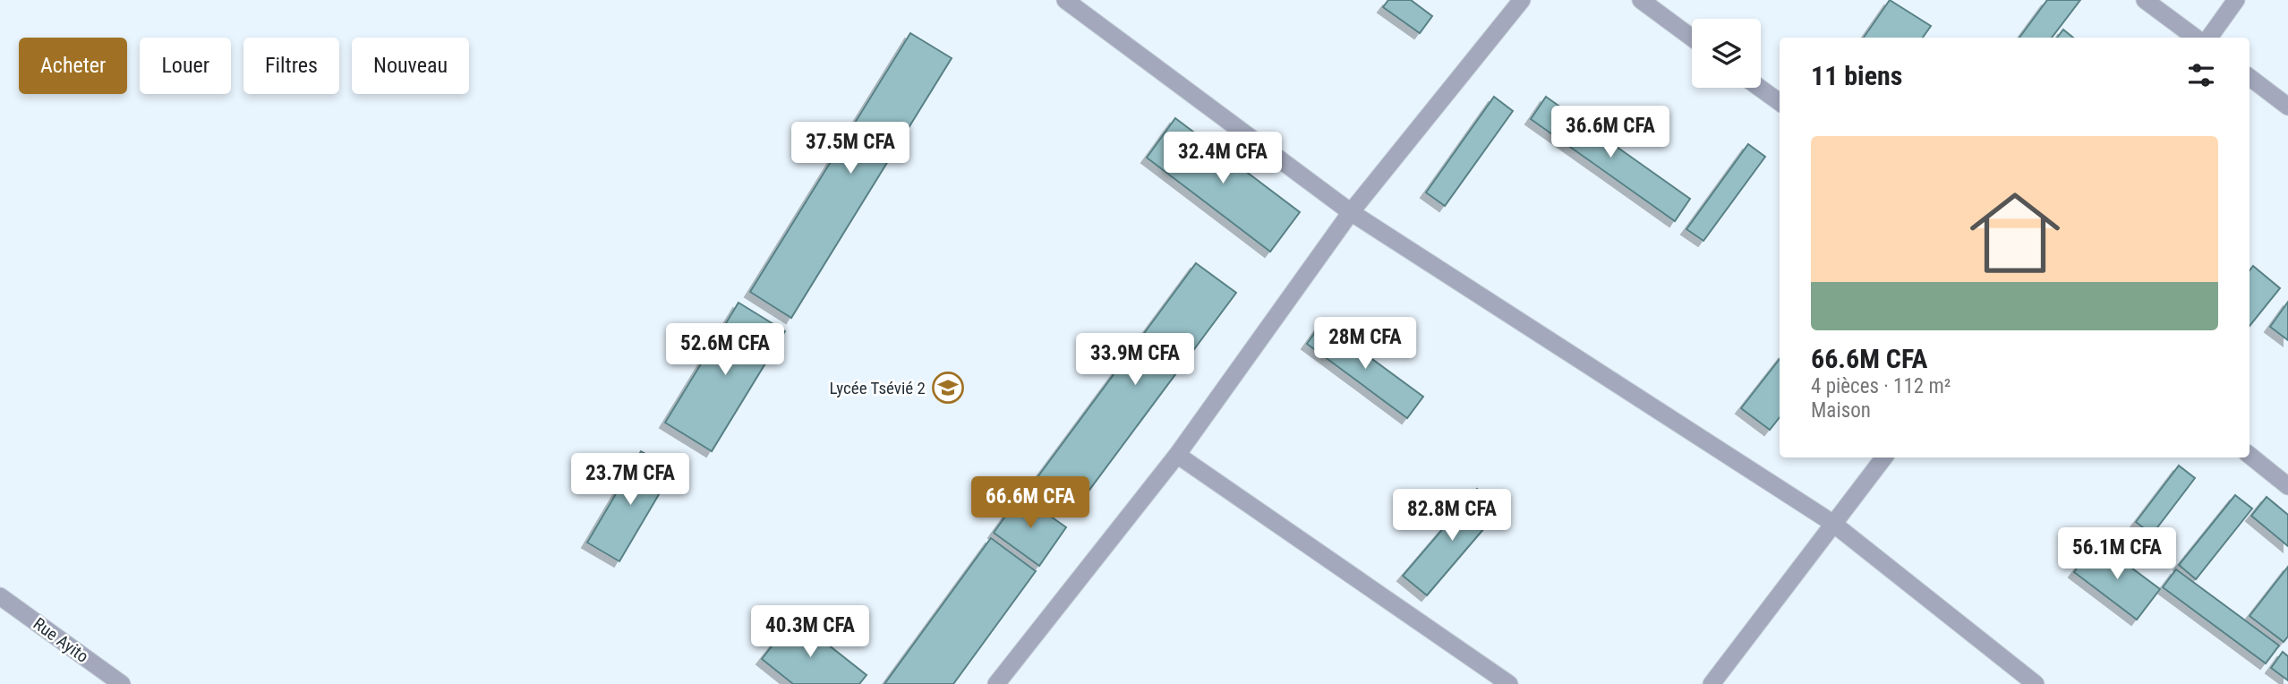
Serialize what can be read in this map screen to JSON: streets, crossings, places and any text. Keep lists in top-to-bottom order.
{
  "streets": {
    "street": ["Rue Ayito"]
  },
  "places": {
    "school or university": ["Lycée Tsévié 2"]
  },
  "page": {
    "chip": [
      "Acheter",
      "Louer",
      "Filtres",
      "Nouveau"
    ],
    "heading": "11 biens",
    "price": [
      "36.6M CFA",
      "37.5M CFA",
      "32.4M CFA",
      "28M CFA",
      "52.6M CFA",
      "33.9M CFA",
      "23.7M CFA",
      "66.6M CFA",
      "82.8M CFA",
      "56.1M CFA",
      "40.3M CFA"
    ],
    "list": [
      {
        "name": "66.6M CFA",
        "note": "4 pièces · 112 m² · Maison"
      }
    ]
  }
}
